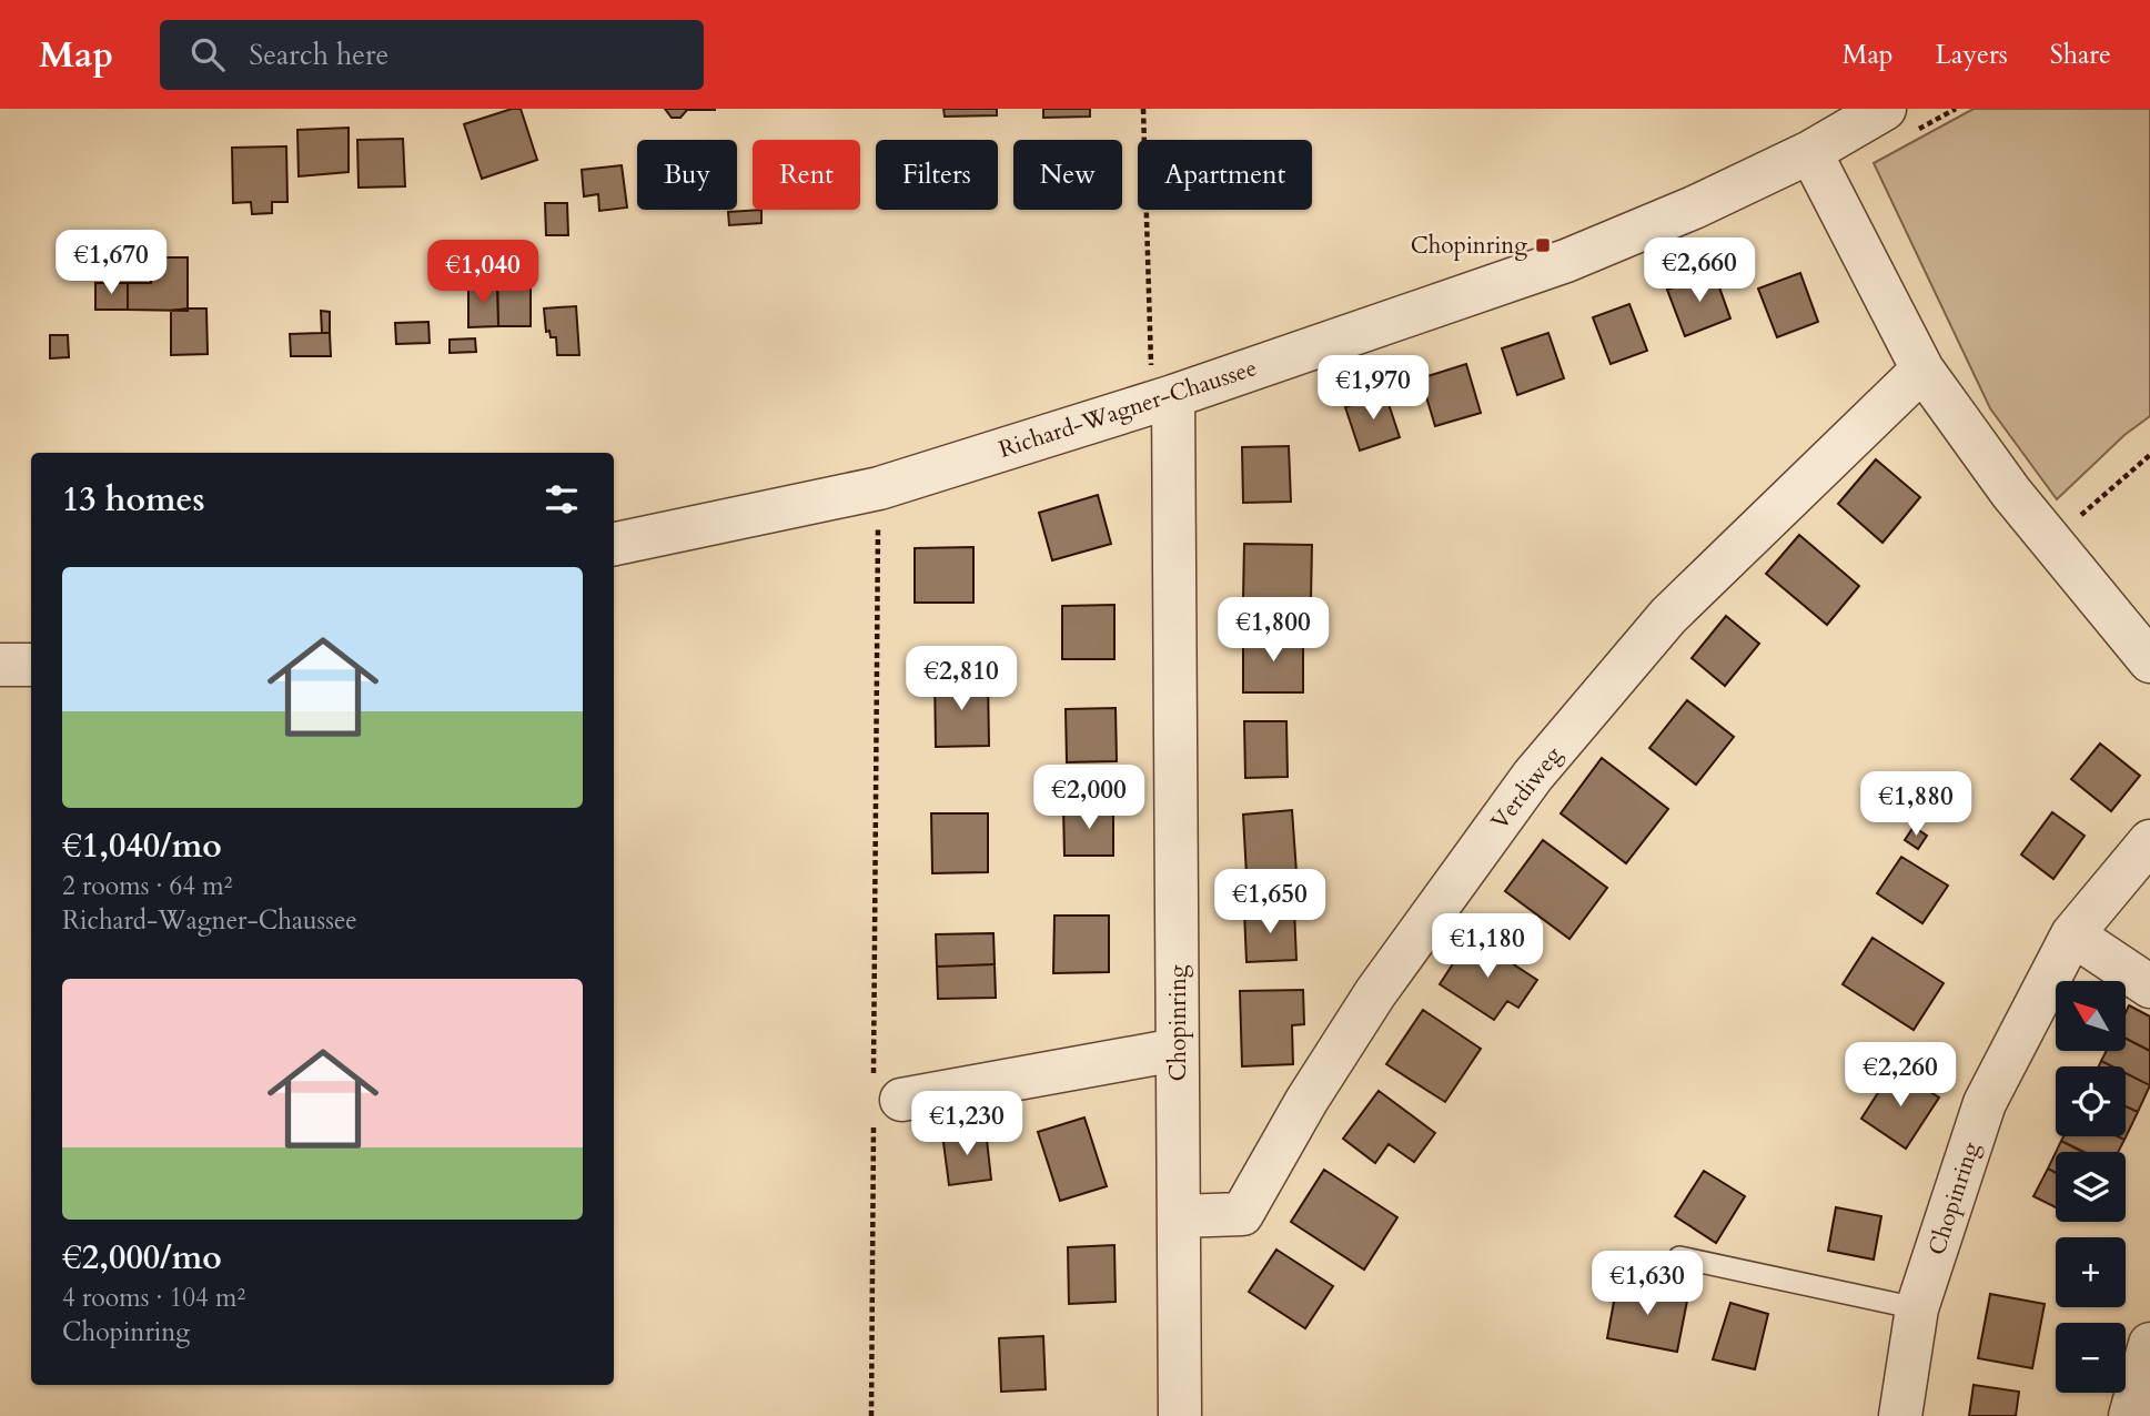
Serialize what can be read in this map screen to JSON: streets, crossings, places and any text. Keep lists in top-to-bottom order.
{
  "streets": {
    "street": ["Richard-Wagner-Chaussee", "Verdiweg", "Chopinring"]
  },
  "crossings": [
    ["Richard-Wagner-Chaussee", "Chopinring"],
    ["Verdiweg", "Chopinring"]
  ],
  "places": {
    "transit": ["Chopinring"]
  },
  "north": "top left",
  "page": {
    "header": "Map",
    "search": "Search here",
    "nav": ["Map", "Layers", "Share"],
    "chip": [
      "Buy",
      "Rent",
      "Filters",
      "New",
      "Apartment"
    ],
    "price": [
      "€1,670",
      "€2,660",
      "€1,040",
      "€1,970",
      "€1,800",
      "€2,810",
      "€2,000",
      "€1,880",
      "€1,650",
      "€1,180",
      "€2,260",
      "€1,230",
      "€1,630"
    ],
    "heading": "13 homes",
    "list": [
      {
        "name": "€1,040/mo",
        "note": "2 rooms · 64 m² · Richard-Wagner-Chaussee"
      },
      {
        "name": "€2,000/mo",
        "note": "4 rooms · 104 m² · Chopinring"
      }
    ],
    "map_buttons": ["+", "−"]
  }
}
